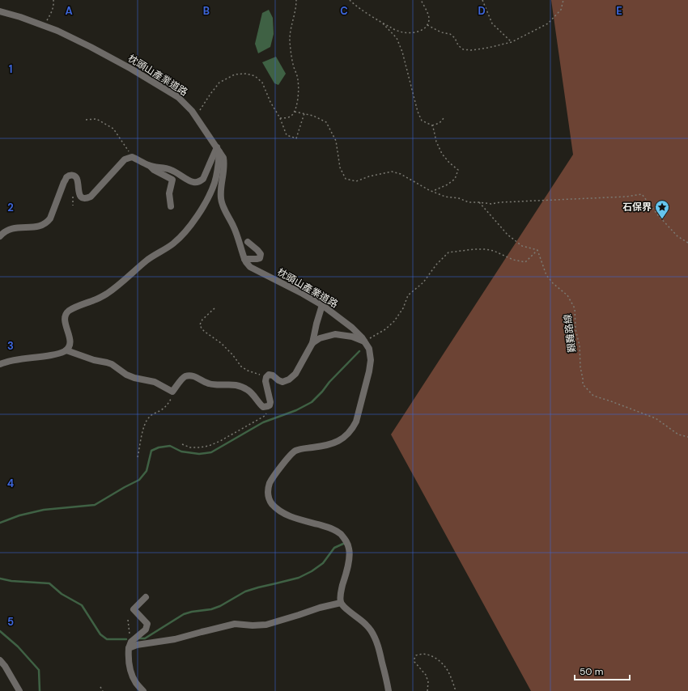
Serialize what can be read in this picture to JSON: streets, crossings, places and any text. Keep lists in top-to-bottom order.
{
  "streets": {
    "street": ["枕頭山產業道路"],
    "path": ["艱難路線"]
  },
  "places": {
    "place": ["石保界"]
  },
  "scale_bar": "50 m",
  "grid": {
    "columns": [
      "A",
      "B",
      "C",
      "D",
      "E"
    ],
    "rows": [
      "1",
      "2",
      "3",
      "4",
      "5"
    ]
  }
}
